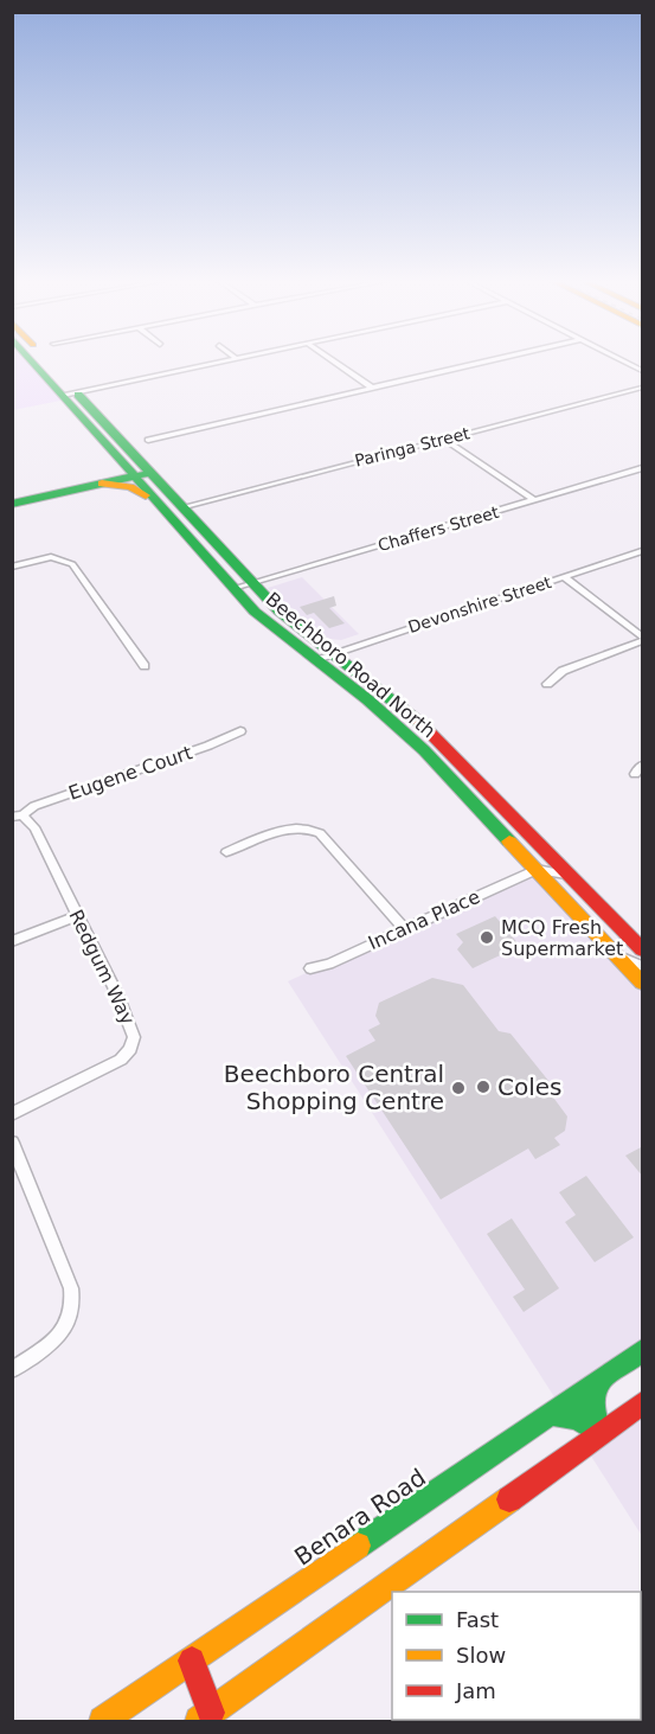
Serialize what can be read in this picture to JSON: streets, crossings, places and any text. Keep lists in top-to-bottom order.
{
  "streets": {
    "main road": ["Beechboro Road North", "Benara Road"],
    "street": [
      "Paringa Street",
      "Chaffers Street",
      "Devonshire Street",
      "Eugene Court",
      "Incana Place",
      "Redgum Way"
    ]
  },
  "crossings": [
    ["Paringa Street", "Beechboro Road North"],
    ["Chaffers Street", "Beechboro Road North"],
    ["Devonshire Street", "Beechboro Road North"],
    ["Beechboro Road North", "Incana Place"],
    ["Eugene Court", "Redgum Way"]
  ],
  "places": ["MCQ Fresh Supermarket", "Coles", "Beechboro Central Shopping Centre"],
  "legend": ["Fast", "Slow", "Jam"]
}
